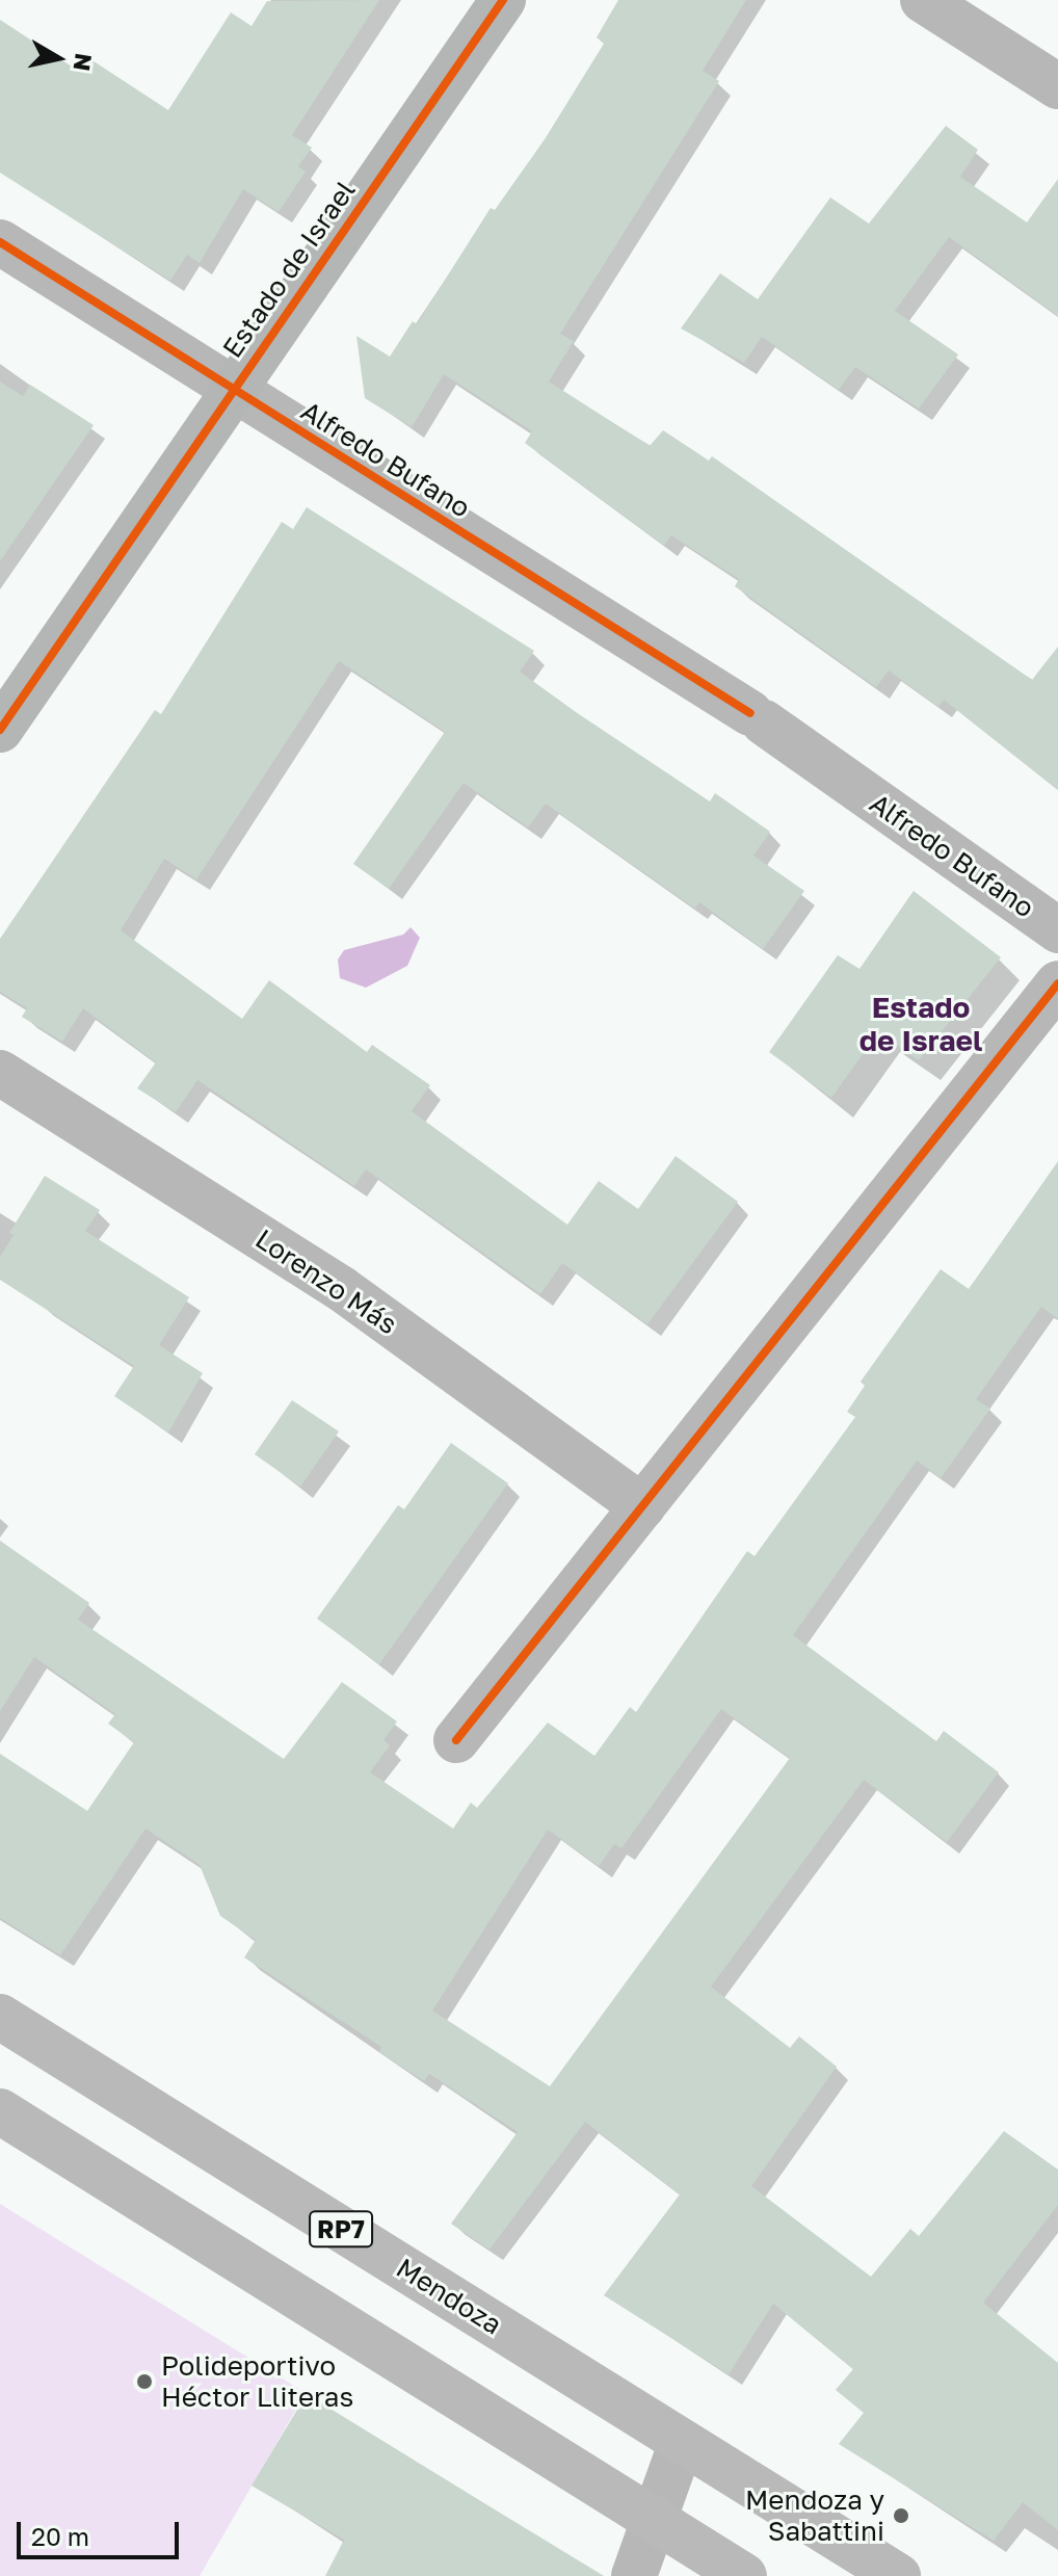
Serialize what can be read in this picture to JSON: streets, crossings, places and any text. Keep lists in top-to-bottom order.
{
  "streets": {
    "main road": ["RP7", "Mendoza"],
    "street": ["Estado de Israel", "Alfredo Bufano", "Lorenzo Más"]
  },
  "crossings": [
    ["Estado de Israel", "Alfredo Bufano"]
  ],
  "districts": ["Estado de Israel"],
  "places": ["Polideportivo Héctor Lliteras", "Mendoza y Sabattini"],
  "scale_bar": "20 m",
  "north": "right"
}
